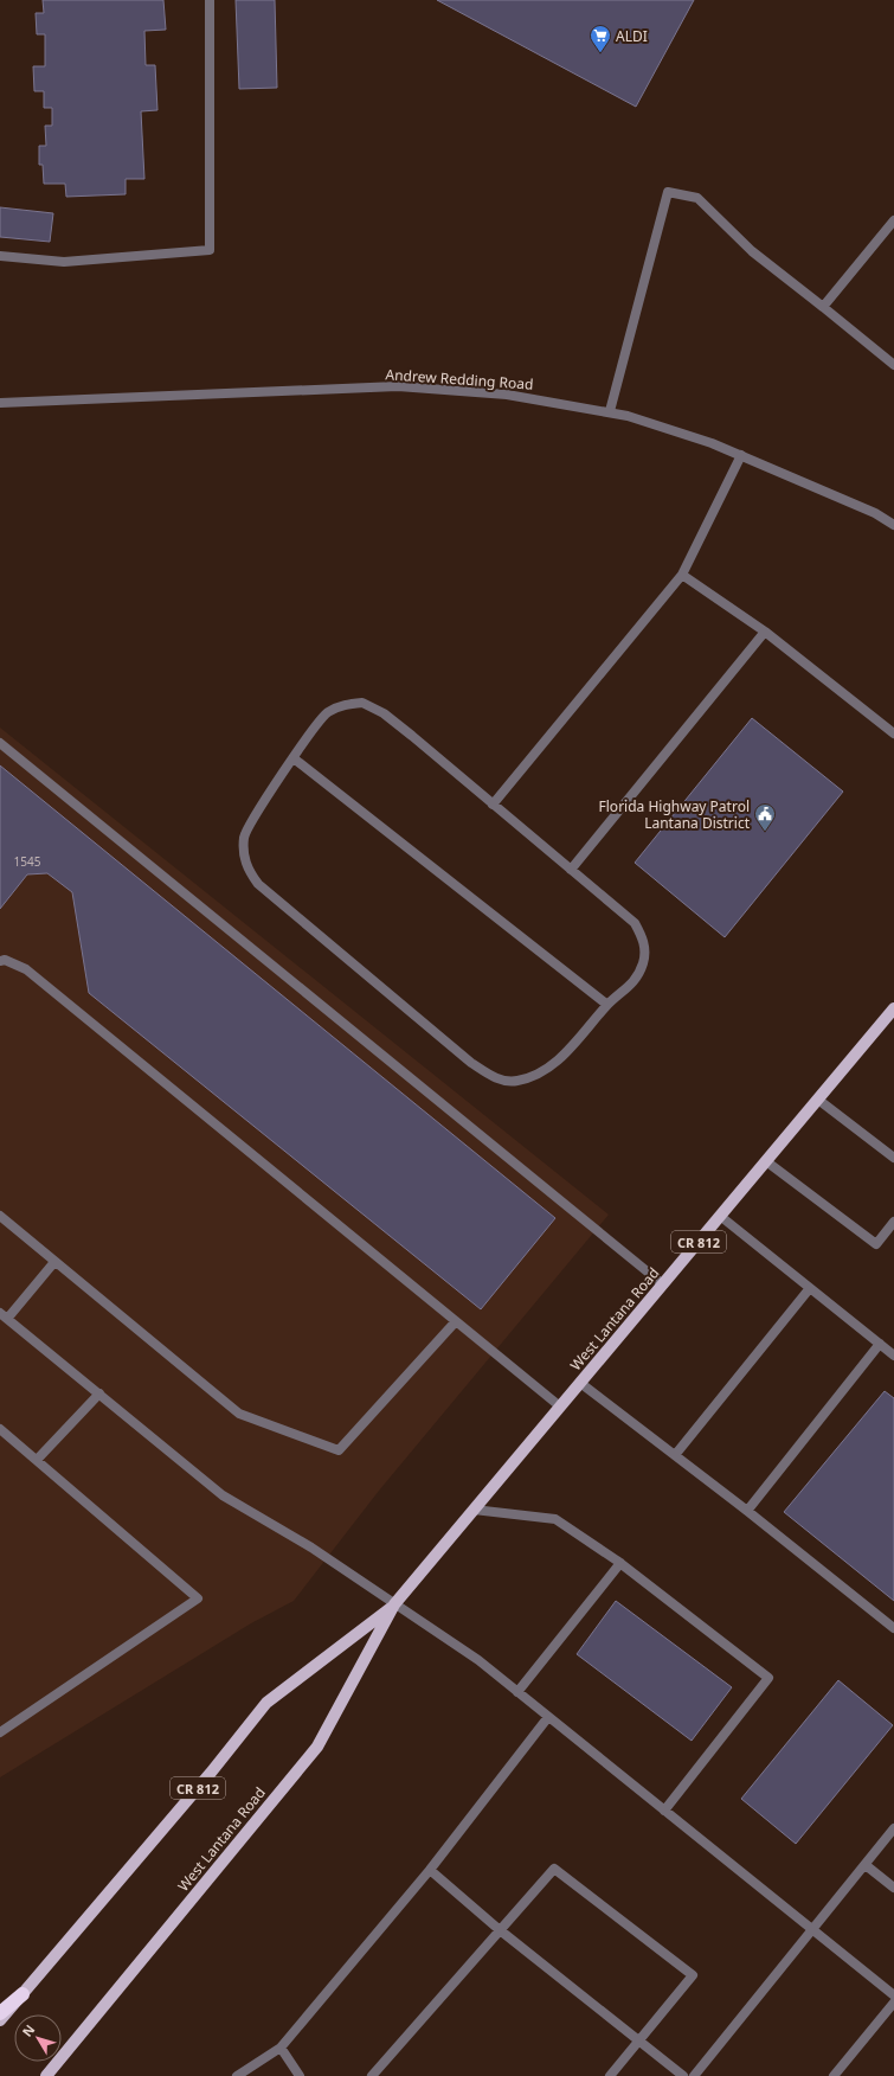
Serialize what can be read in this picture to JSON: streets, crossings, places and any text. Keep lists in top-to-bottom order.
{
  "streets": {
    "main road": ["CR 812", "West Lantana Road"],
    "street": ["Andrew Redding Road"]
  },
  "places": {
    "supermarket": ["ALDI"],
    "public building": ["Florida Highway Patrol Lantana District"]
  },
  "house_numbers": ["1545"],
  "north": "top left"
}
